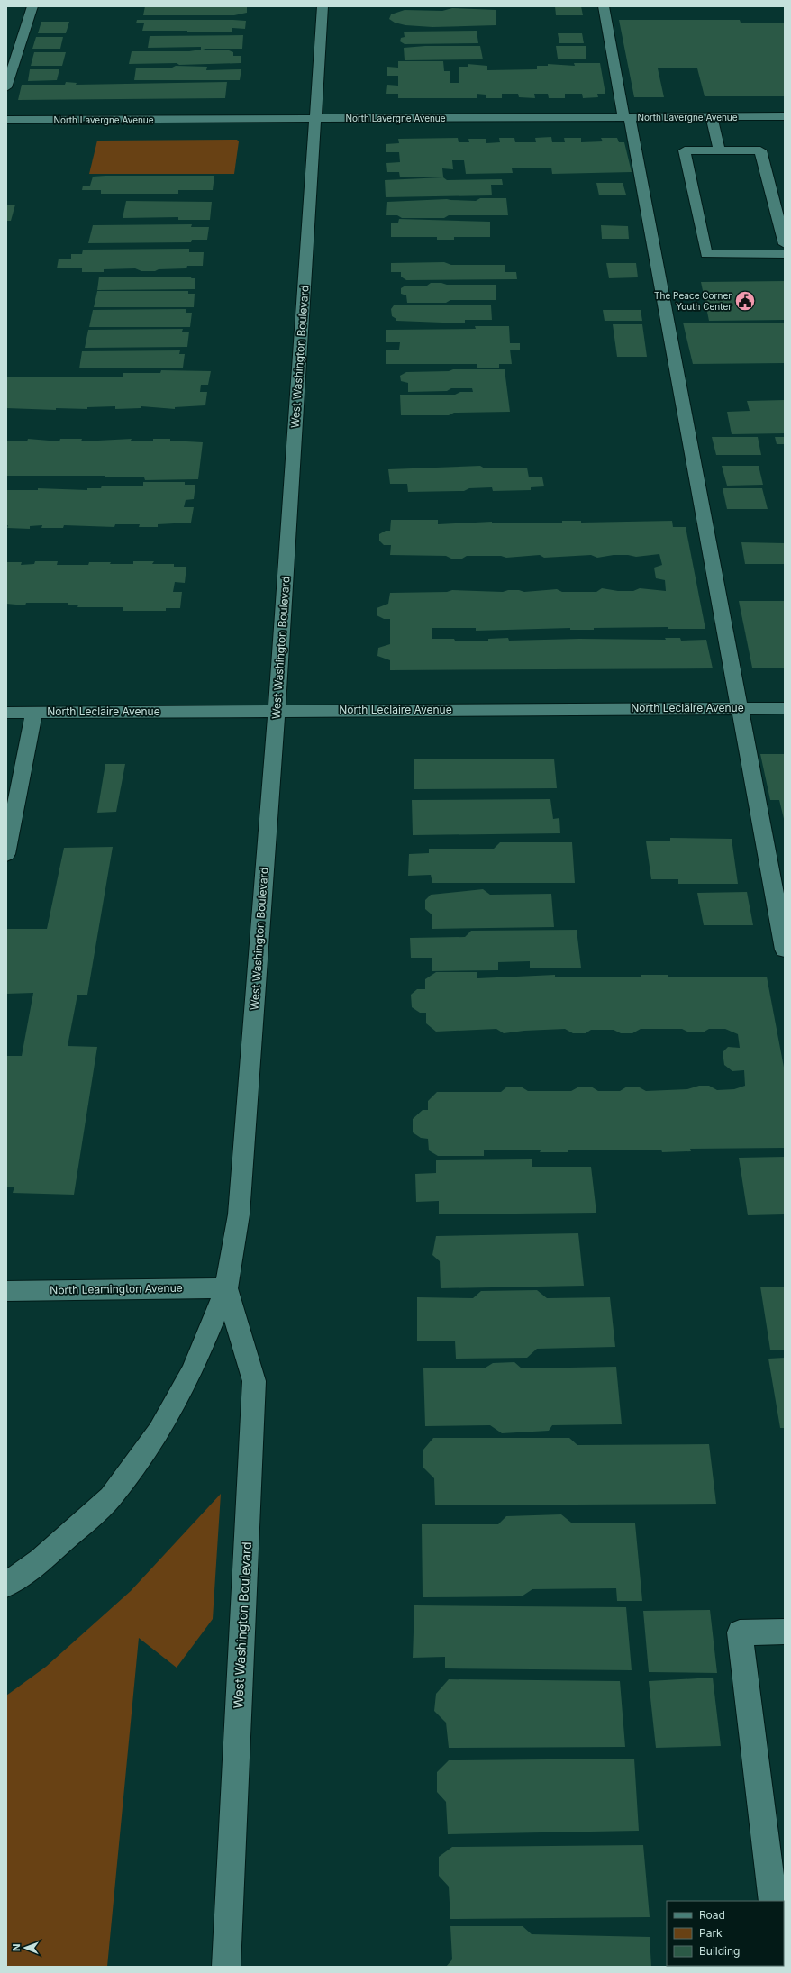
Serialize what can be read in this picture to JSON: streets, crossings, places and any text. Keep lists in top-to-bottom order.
{
  "streets": {
    "street": [
      "North Lavergne Avenue",
      "West Washington Boulevard",
      "North Leclaire Avenue",
      "North Leamington Avenue"
    ]
  },
  "crossings": [
    ["North Lavergne Avenue", "West Washington Boulevard"],
    ["West Washington Boulevard", "North Leclaire Avenue"],
    ["West Washington Boulevard", "North Leamington Avenue"]
  ],
  "places": {
    "public building": ["The Peace Corner Youth Center"]
  },
  "legend": ["Road", "Park", "Building"],
  "north": "left"
}
